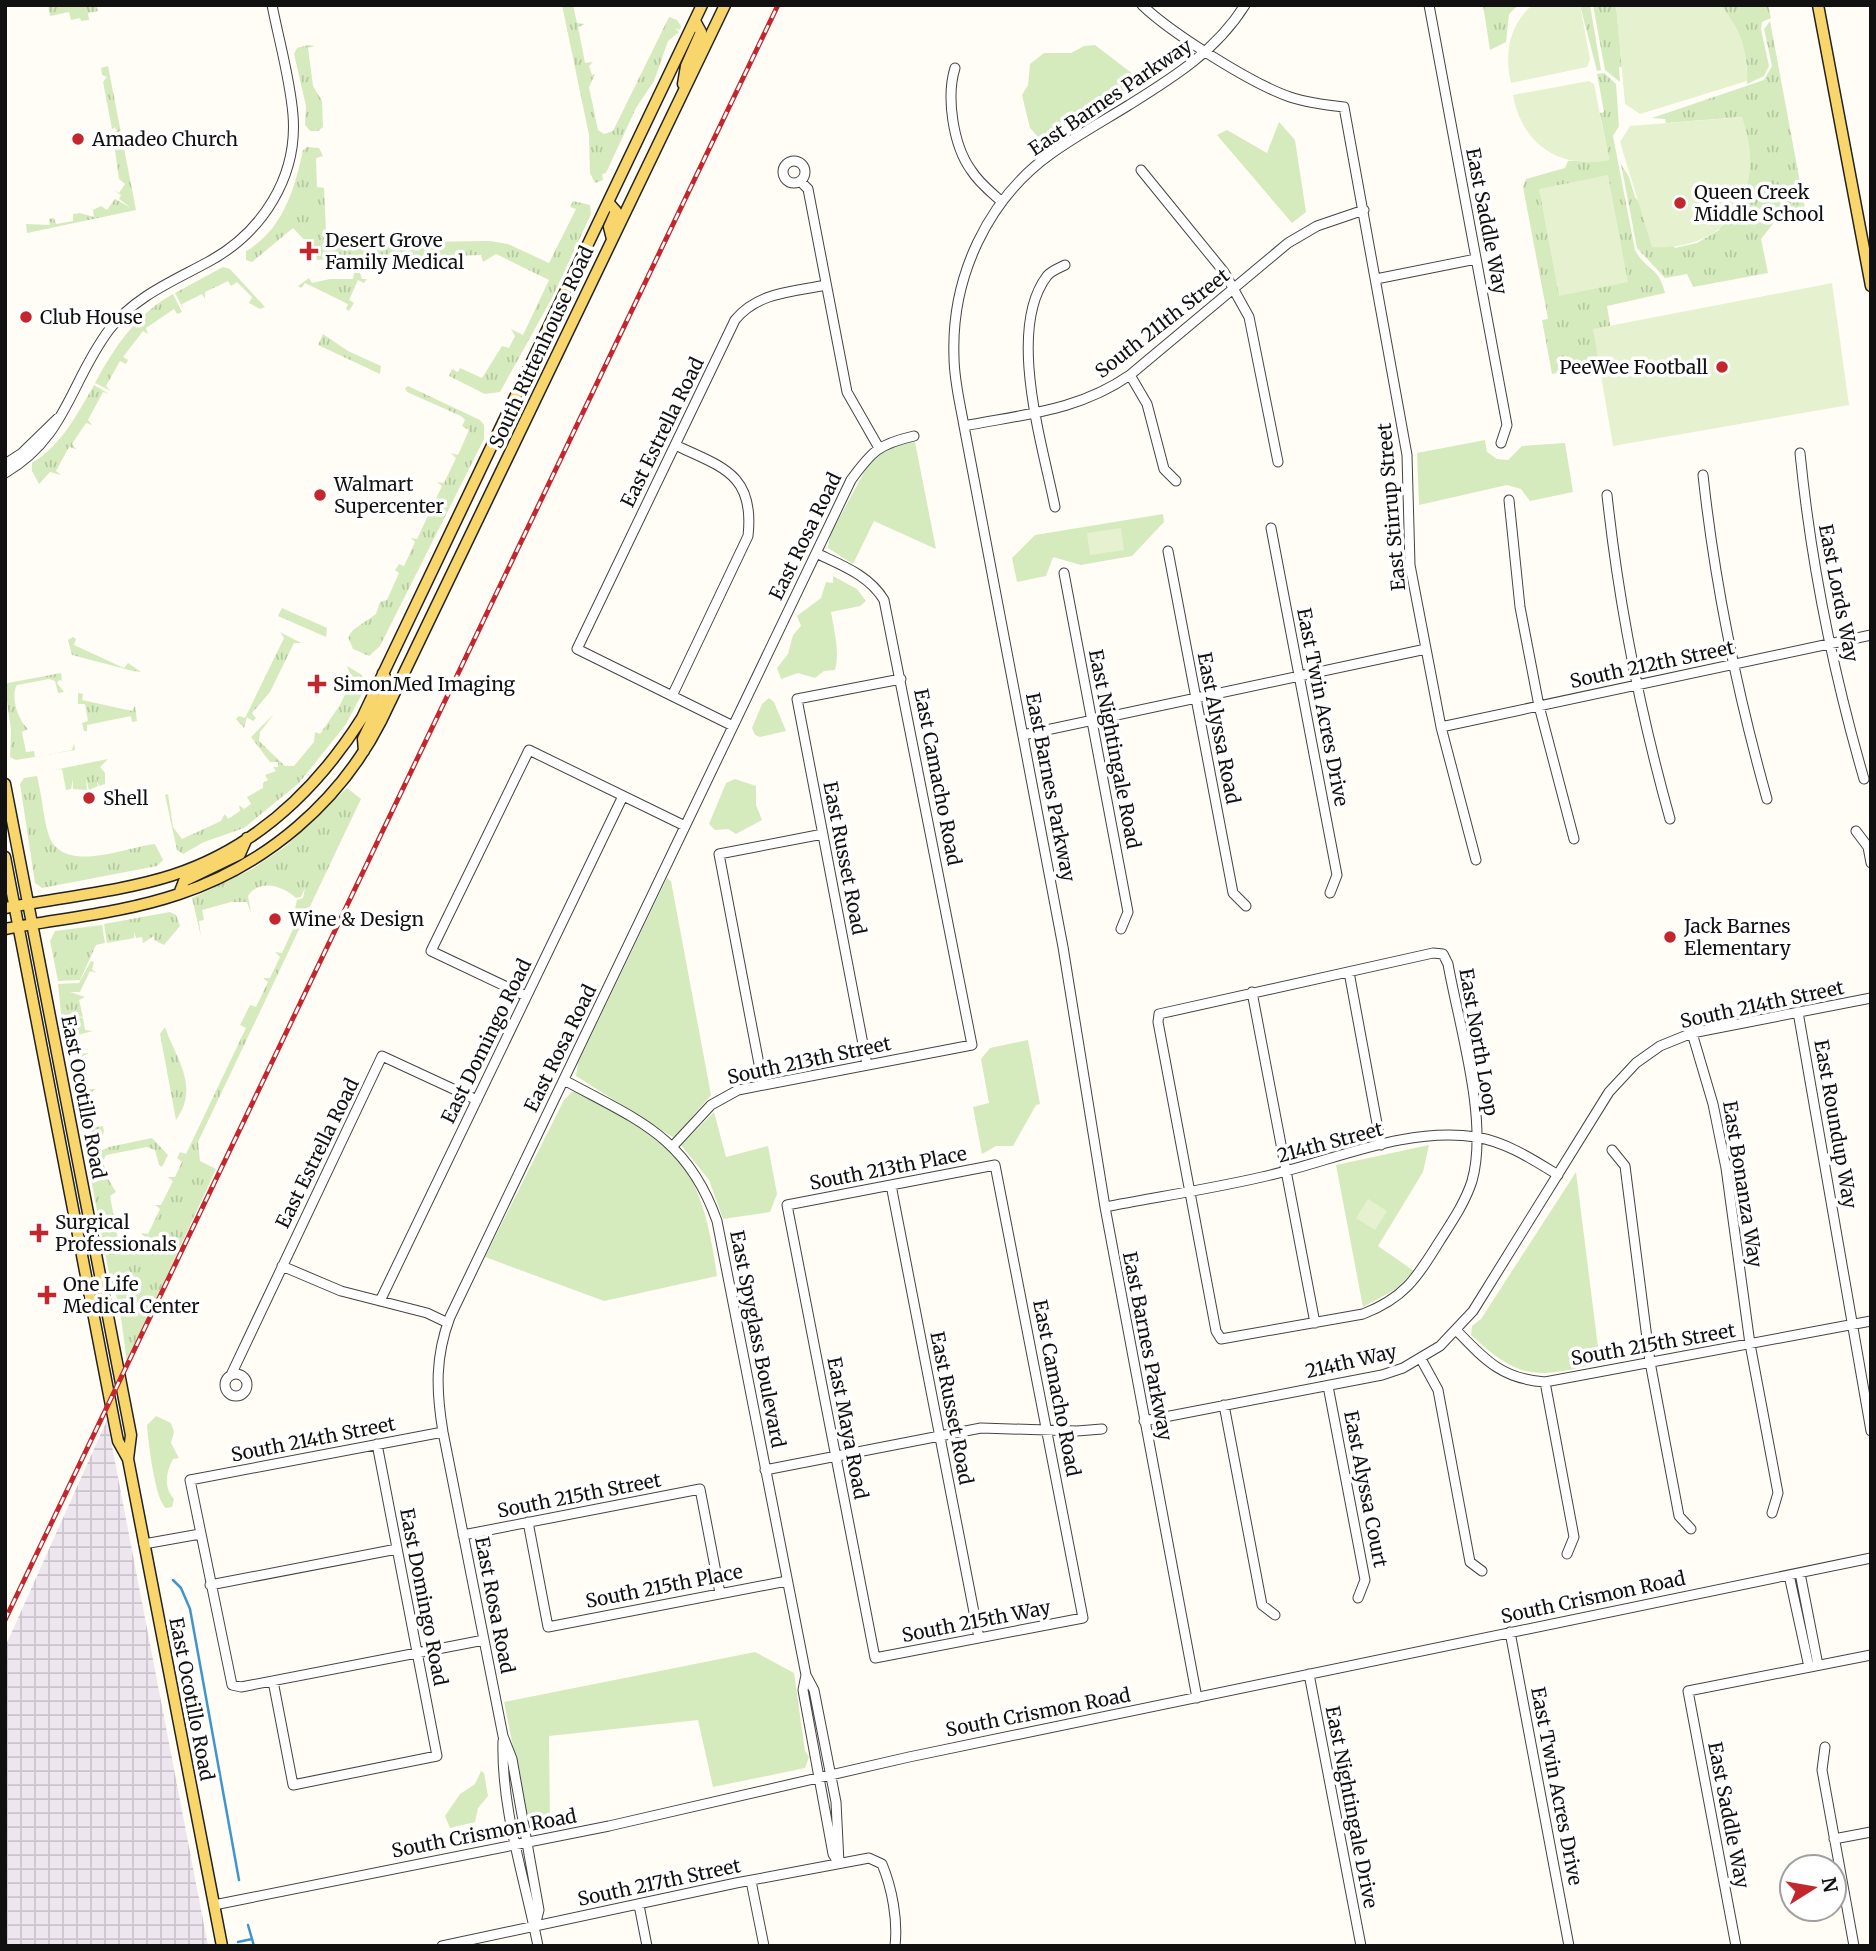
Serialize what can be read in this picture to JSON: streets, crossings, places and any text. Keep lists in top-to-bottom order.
{
  "streets": {
    "main road": ["South Rittenhouse Road", "East Ocotillo Road"],
    "street": [
      "East Barnes Parkway",
      "East Saddle Way",
      "South 211th Street",
      "East Estrella Road",
      "East Stirrup Street",
      "East Rosa Road",
      "East Lords Way",
      "South 212th Street",
      "East Twin Acres Drive",
      "East Alyssa Road",
      "East Nightingale Road",
      "East Camacho Road",
      "East Russet Road",
      "South 214th Street",
      "East Domingo Road",
      "East North Loop",
      "South 213th Street",
      "East Roundup Way",
      "214th Street",
      "South 213th Place",
      "East Bonanza Way",
      "East Spyglass Boulevard",
      "South 215th Street",
      "214th Way",
      "East Maya Road",
      "East Alyssa Court",
      "South 215th Place",
      "South Crismon Road",
      "South 215th Way",
      "East Nightingale Drive",
      "South 217th Street"
    ]
  },
  "crossings": [
    ["East Barnes Parkway", "South 211th Street"],
    ["East Barnes Parkway", "East Stirrup Street"],
    ["East Barnes Parkway", "214th Street"],
    ["East Barnes Parkway", "214th Way"],
    ["East Barnes Parkway", "South Crismon Road"],
    ["South 211th Street", "East Stirrup Street"],
    ["East Estrella Road", "East Domingo Road"],
    ["East Stirrup Street", "South 212th Street"],
    ["East Rosa Road", "East Camacho Road"],
    ["East Rosa Road", "South 214th Street"],
    ["East Rosa Road", "East Spyglass Boulevard"],
    ["East Rosa Road", "South 215th Street"],
    ["East Rosa Road", "South Crismon Road"],
    ["East Rosa Road", "South 217th Street"],
    ["East Lords Way", "South 212th Street"],
    ["East Twin Acres Drive", "South Crismon Road"],
    ["East Camacho Road", "East Russet Road"],
    ["East Camacho Road", "South 213th Street"],
    ["East Camacho Road", "South 213th Place"],
    ["East Camacho Road", "South 215th Way"],
    ["East Russet Road", "South 213th Street"],
    ["East Russet Road", "South 213th Place"],
    ["East Russet Road", "South 215th Way"],
    ["South 214th Street", "East Domingo Road"],
    ["South 214th Street", "East Roundup Way"],
    ["South 214th Street", "214th Street"],
    ["South 214th Street", "East Bonanza Way"],
    ["South 214th Street", "214th Way"],
    ["East North Loop", "214th Street"],
    ["South 213th Street", "East Spyglass Boulevard"],
    ["East Ocotillo Road", "South Crismon Road"],
    ["East Roundup Way", "South 215th Street"],
    ["214th Street", "214th Way"],
    ["South 213th Place", "East Maya Road"],
    ["East Bonanza Way", "South 215th Street"],
    ["East Spyglass Boulevard", "South 215th Place"],
    ["East Spyglass Boulevard", "South Crismon Road"],
    ["East Spyglass Boulevard", "South 217th Street"],
    ["South 215th Street", "214th Way"],
    ["South 215th Street", "South 215th Place"],
    ["214th Way", "East Alyssa Court"],
    ["East Maya Road", "South 215th Way"],
    ["South Crismon Road", "East Nightingale Drive"]
  ],
  "places": {
    "other": [
      "Amadeo Church",
      "Queen Creek Middle School",
      "Club House",
      "PeeWee Football",
      "Walmart Supercenter",
      "Shell",
      "Wine & Design",
      "Jack Barnes Elementary"
    ],
    "health": [
      "Desert Grove Family Medical",
      "SimonMed Imaging",
      "Surgical Professionals",
      "One Life Medical Center"
    ]
  },
  "north": "right"
}
